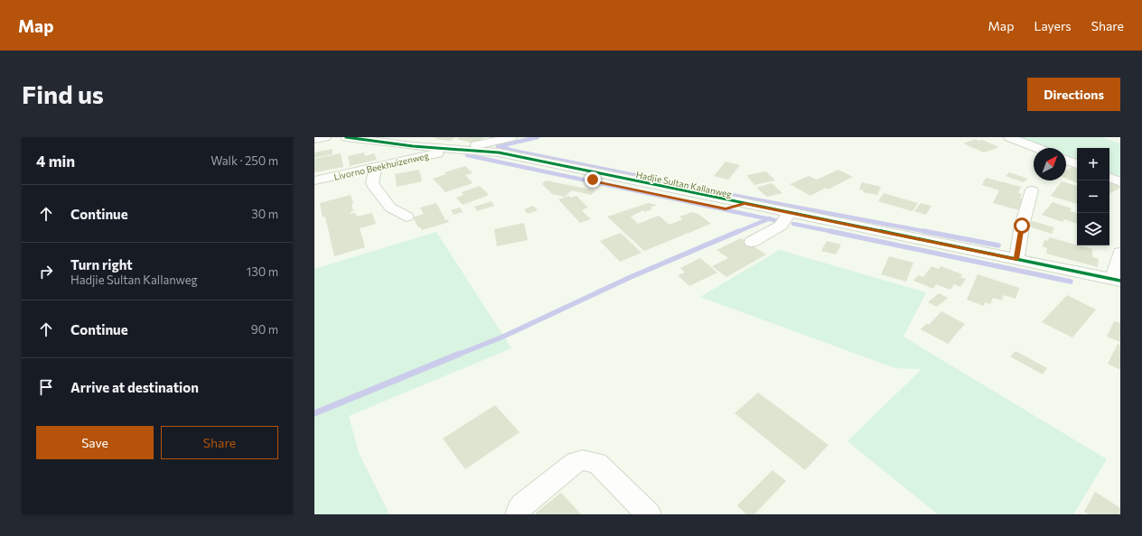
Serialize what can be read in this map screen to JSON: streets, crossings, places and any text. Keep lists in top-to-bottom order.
{
  "streets": {
    "street": ["Livorno Beekhuizenweg", "Hadjie Sultan Kallanweg"]
  },
  "crossings": [
    ["Livorno Beekhuizenweg", "Hadjie Sultan Kallanweg"]
  ],
  "north": "top right",
  "page": {
    "header": "Map",
    "nav": ["Map", "Layers", "Share"],
    "buttons": [
      "Directions",
      ["Save", "Share"]
    ],
    "title": "Find us",
    "heading": ["4 min", "Walk · 250 m"],
    "map_buttons": ["+", "−"],
    "list": [
      ["Continue", "30 m"],
      ["Turn right", "Hadjie Sultan Kallanweg", "130 m"],
      ["Continue", "90 m"],
      "Arrive at destination"
    ]
  }
}
